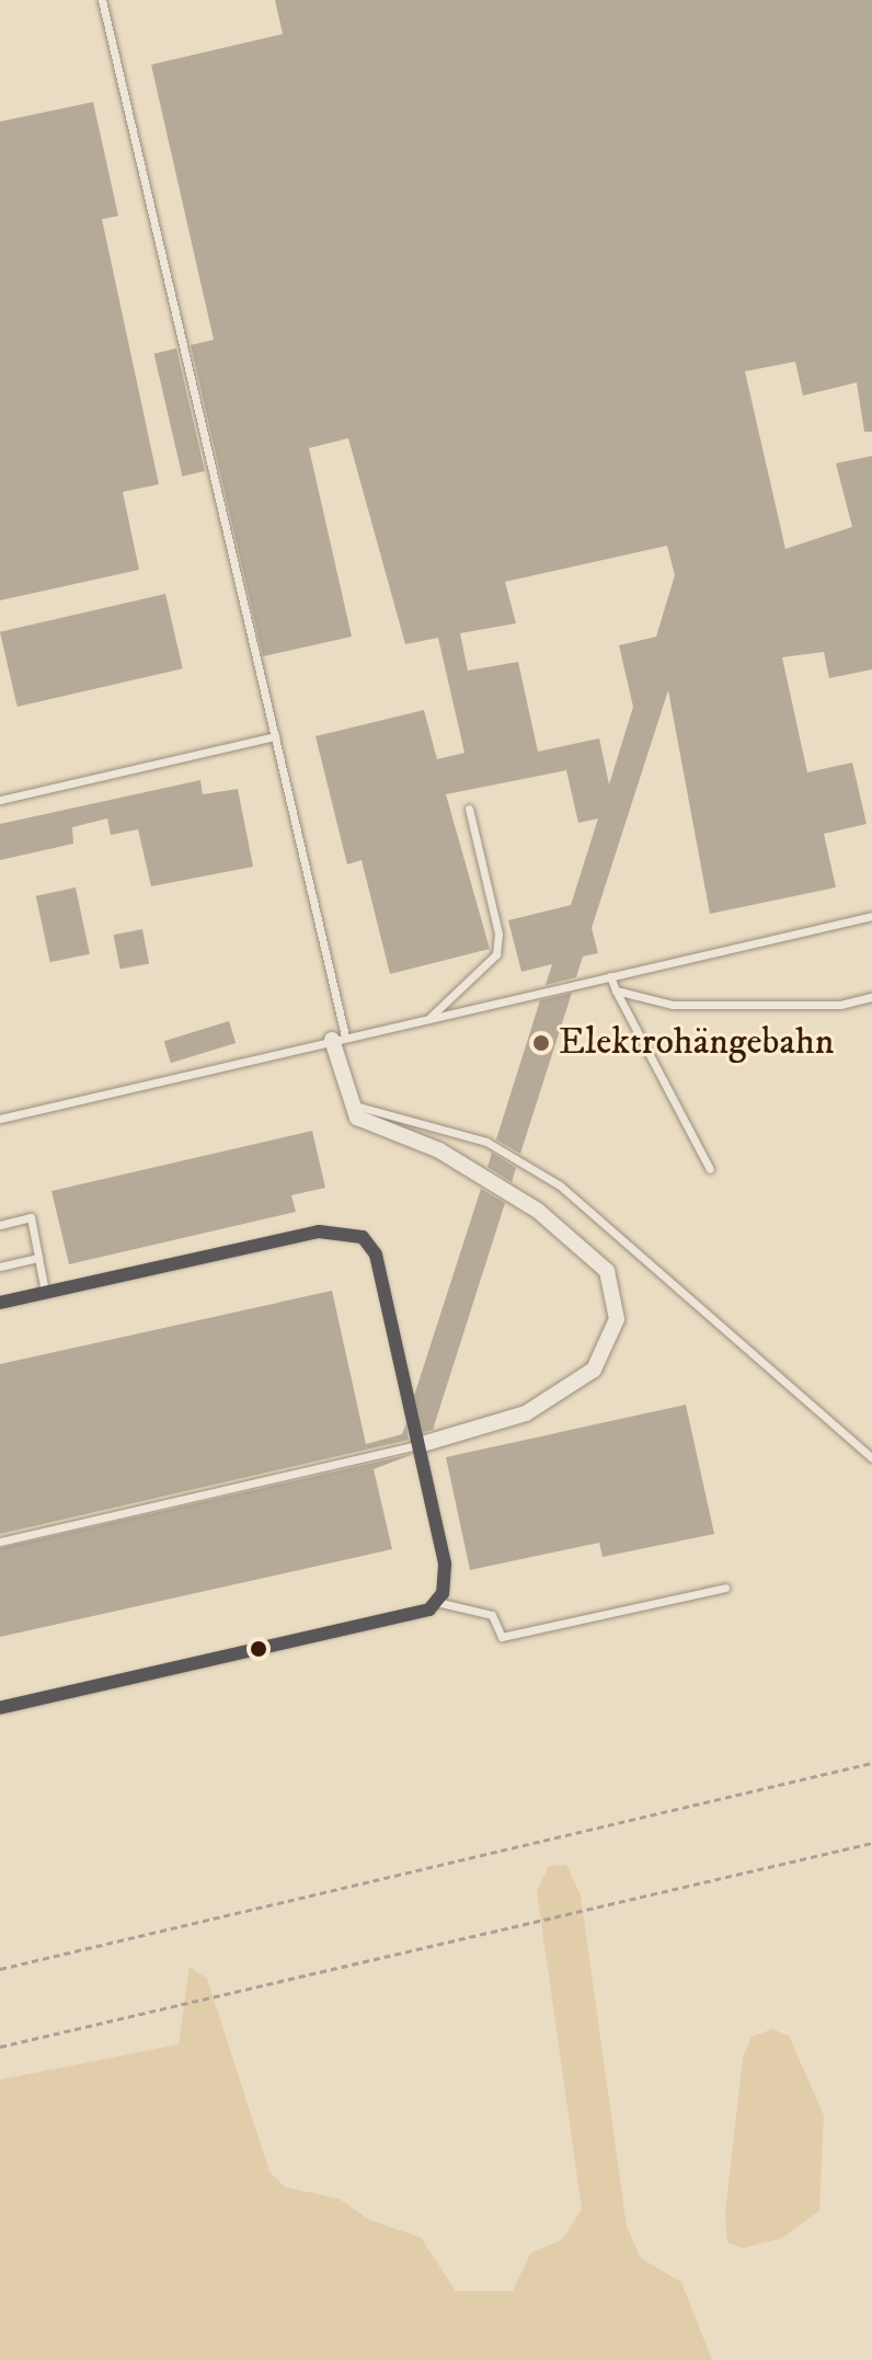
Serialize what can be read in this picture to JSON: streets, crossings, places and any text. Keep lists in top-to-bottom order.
{
  "places": ["Elektrohängebahn"]
}
